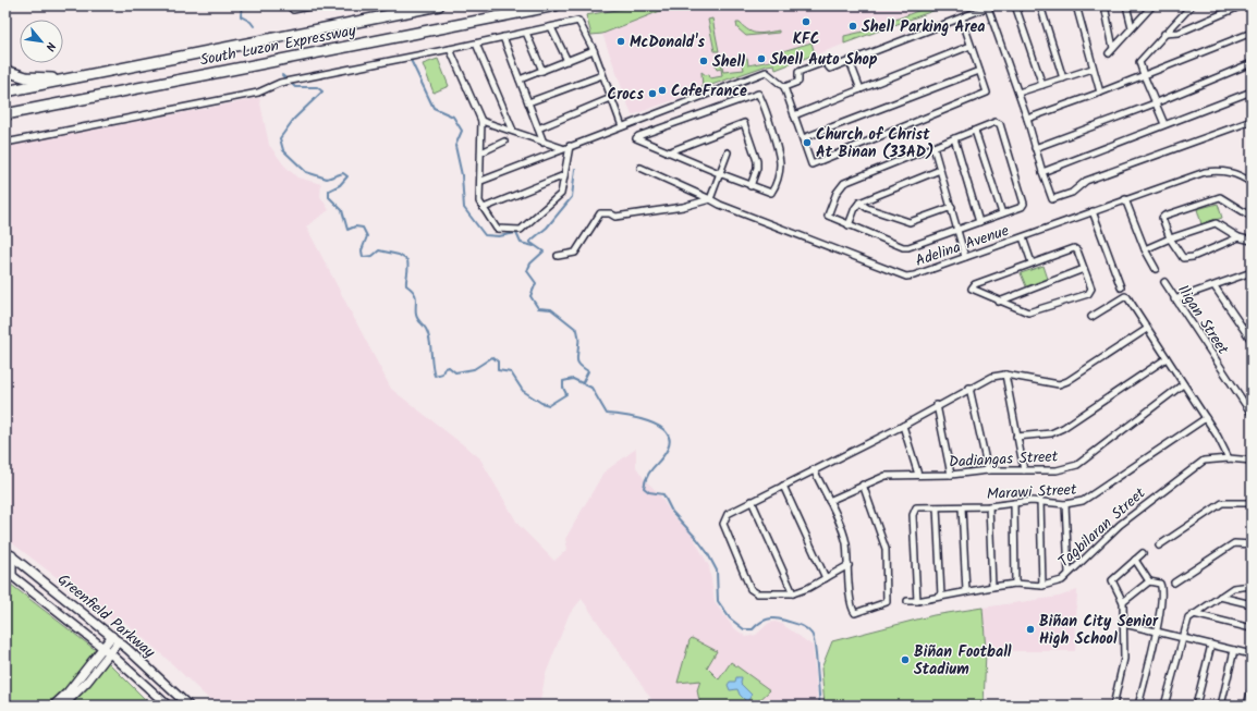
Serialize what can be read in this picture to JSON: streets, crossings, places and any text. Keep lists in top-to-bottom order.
{
  "streets": {
    "highway": ["South Luzon Expressway"],
    "main road": ["Greenfield Parkway"],
    "street": [
      "Adelina Avenue",
      "Iligan Street",
      "Dadiangas Street",
      "Marawi Street",
      "Tagbilaran Street"
    ]
  },
  "crossings": [
    ["Marawi Street", "Tagbilaran Street"]
  ],
  "places": [
    "KFC",
    "Shell Parking Area",
    "McDonald's",
    "Shell Auto Shop",
    "Shell",
    "CafeFrance",
    "Crocs",
    "Church of Christ At Binan (33AD)",
    "Biñan City Senior High School",
    "Biñan Football Stadium"
  ],
  "north": "bottom right"
}
